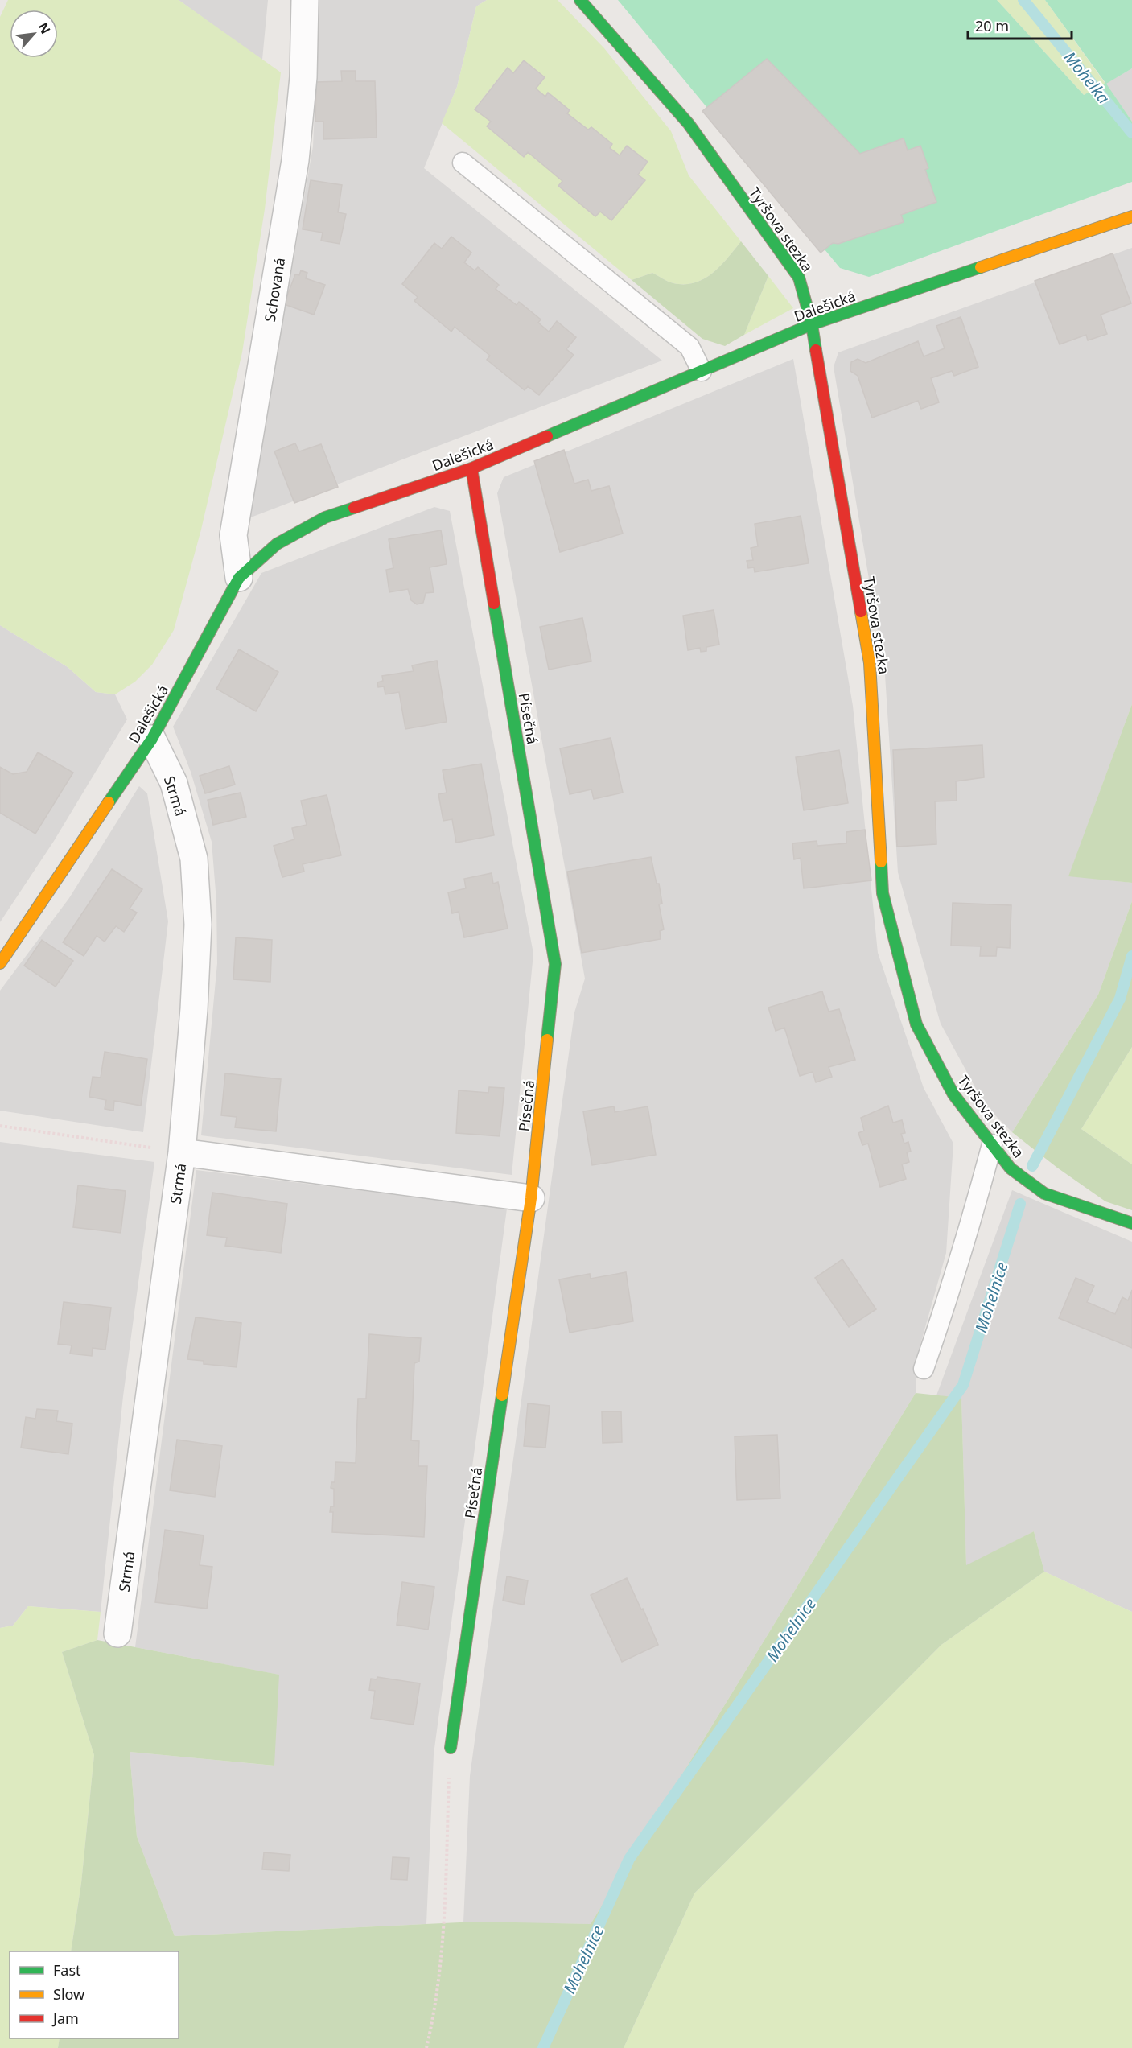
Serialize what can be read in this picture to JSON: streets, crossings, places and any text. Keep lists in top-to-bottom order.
{
  "streets": {
    "street": [
      "Tyršova stezka",
      "Schovaná",
      "Dalešická",
      "Písečná",
      "Strmá"
    ]
  },
  "crossings": [
    ["Tyršova stezka", "Dalešická"],
    ["Schovaná", "Dalešická"],
    ["Dalešická", "Písečná"],
    ["Dalešická", "Strmá"]
  ],
  "water": ["Mohelka", "Mohelnice"],
  "legend": ["Fast", "Slow", "Jam"],
  "scale_bar": "20 m",
  "north": "top right"
}
